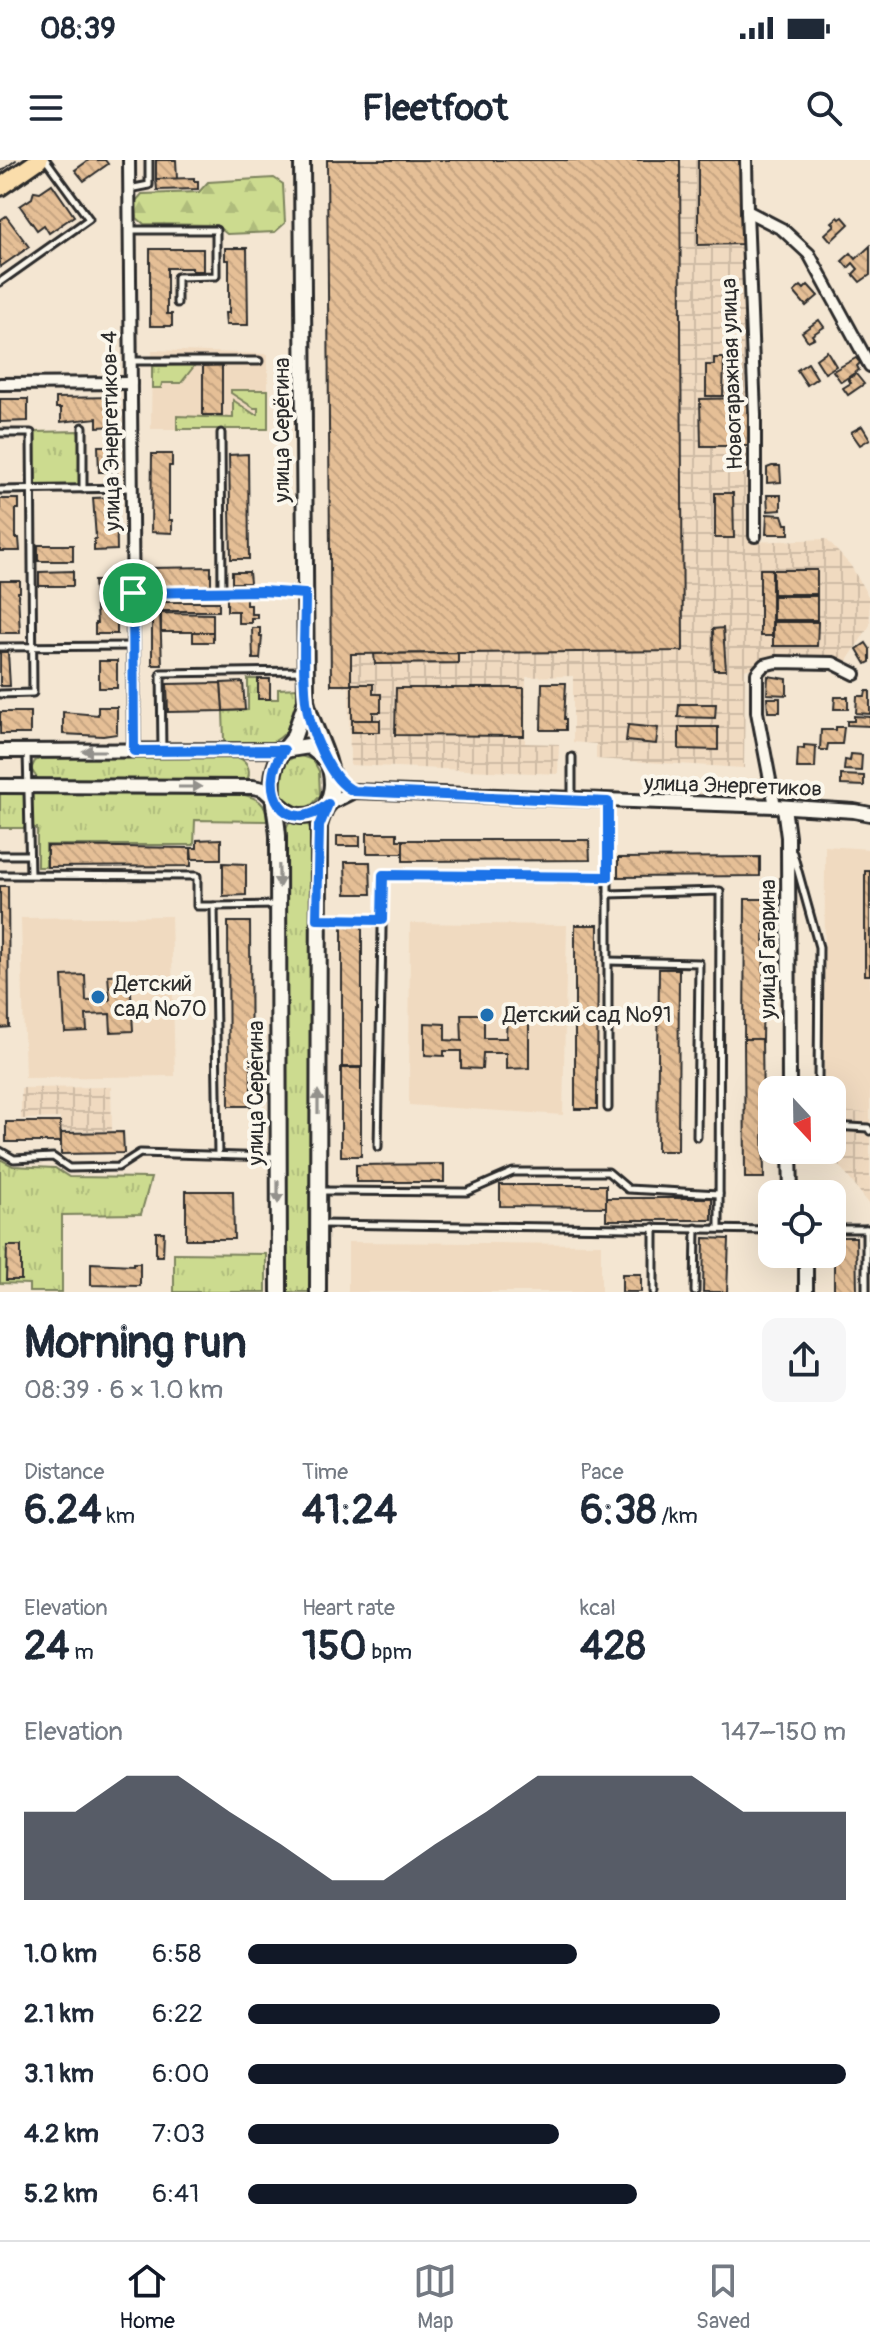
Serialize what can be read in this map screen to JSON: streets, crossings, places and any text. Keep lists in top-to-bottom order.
{
  "streets": {
    "main road": ["улица Серёгина"],
    "street": [
      "Новогаражная улица",
      "улица Энергетиков-4",
      "улица Энергетиков",
      "улица Гагарина"
    ]
  },
  "crossings": [
    ["улица Энергетиков", "улица Гагарина"]
  ],
  "places": ["Детский сад №70", "Детский сад №91"],
  "north": "bottom",
  "page": {
    "status": "08:39",
    "header": "Fleetfoot",
    "heading": ["Morning run", "08:39 · 6 × 1.0 km"],
    "stats": [
      ["Distance", "6.24 km"],
      ["Time", "41:24"],
      ["Pace", "6:38 /km"],
      ["Elevation", "24 m"],
      ["Heart rate", "150 bpm"],
      ["kcal", "428"]
    ],
    "chart": ["Elevation", "147–150 m"],
    "list": [
      {
        "name": "1.0 km",
        "note": "6:58"
      },
      {
        "name": "2.1 km",
        "note": "6:22"
      },
      {
        "name": "3.1 km",
        "note": "6:00"
      },
      {
        "name": "4.2 km",
        "note": "7:03"
      },
      {
        "name": "5.2 km",
        "note": "6:41"
      }
    ],
    "tabs": ["Home", "Map", "Saved"]
  }
}
